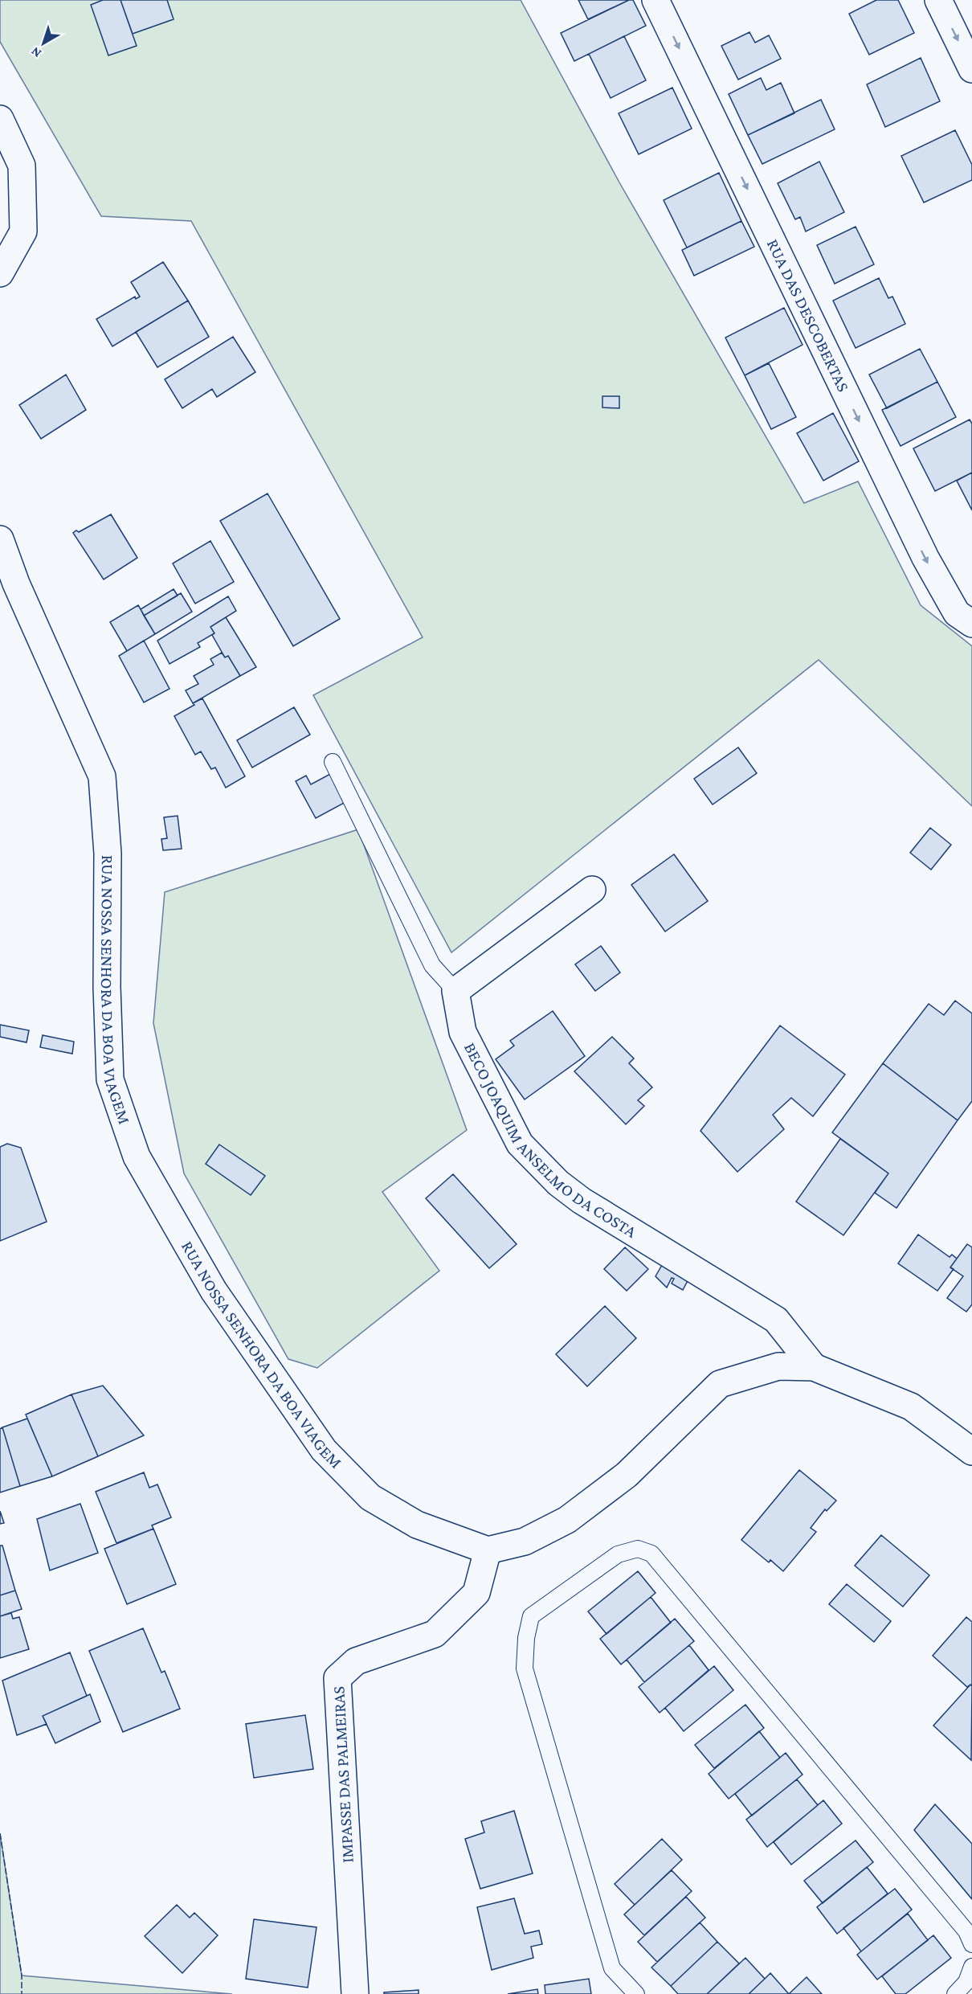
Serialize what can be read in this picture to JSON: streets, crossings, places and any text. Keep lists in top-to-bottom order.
{
  "streets": {
    "street": [
      "RUA DAS DESCOBERTAS",
      "RUA NOSSA SENHORA DA BOA VIAGEM",
      "BECO JOAQUIM ANSELMO DA COSTA",
      "IMPASSE DAS PALMEIRAS"
    ]
  },
  "crossings": [
    ["RUA NOSSA SENHORA DA BOA VIAGEM", "IMPASSE DAS PALMEIRAS"]
  ],
  "one_way": ["RUA DAS DESCOBERTAS"],
  "north": "bottom left"
}
